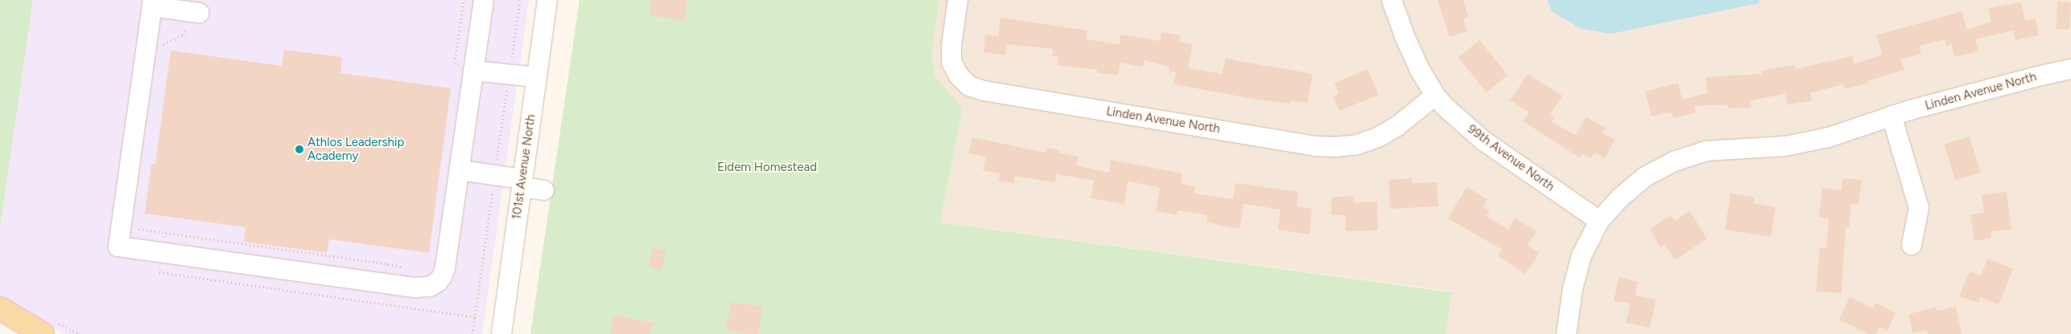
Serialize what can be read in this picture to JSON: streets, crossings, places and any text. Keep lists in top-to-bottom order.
{
  "streets": {
    "street": ["Linden Avenue North", "99th Avenue North", "101st Avenue North"]
  },
  "crossings": [
    ["Linden Avenue North", "99th Avenue North"]
  ],
  "parks": ["Eidem Homestead"],
  "places": ["Athlos Leadership Academy"]
}
